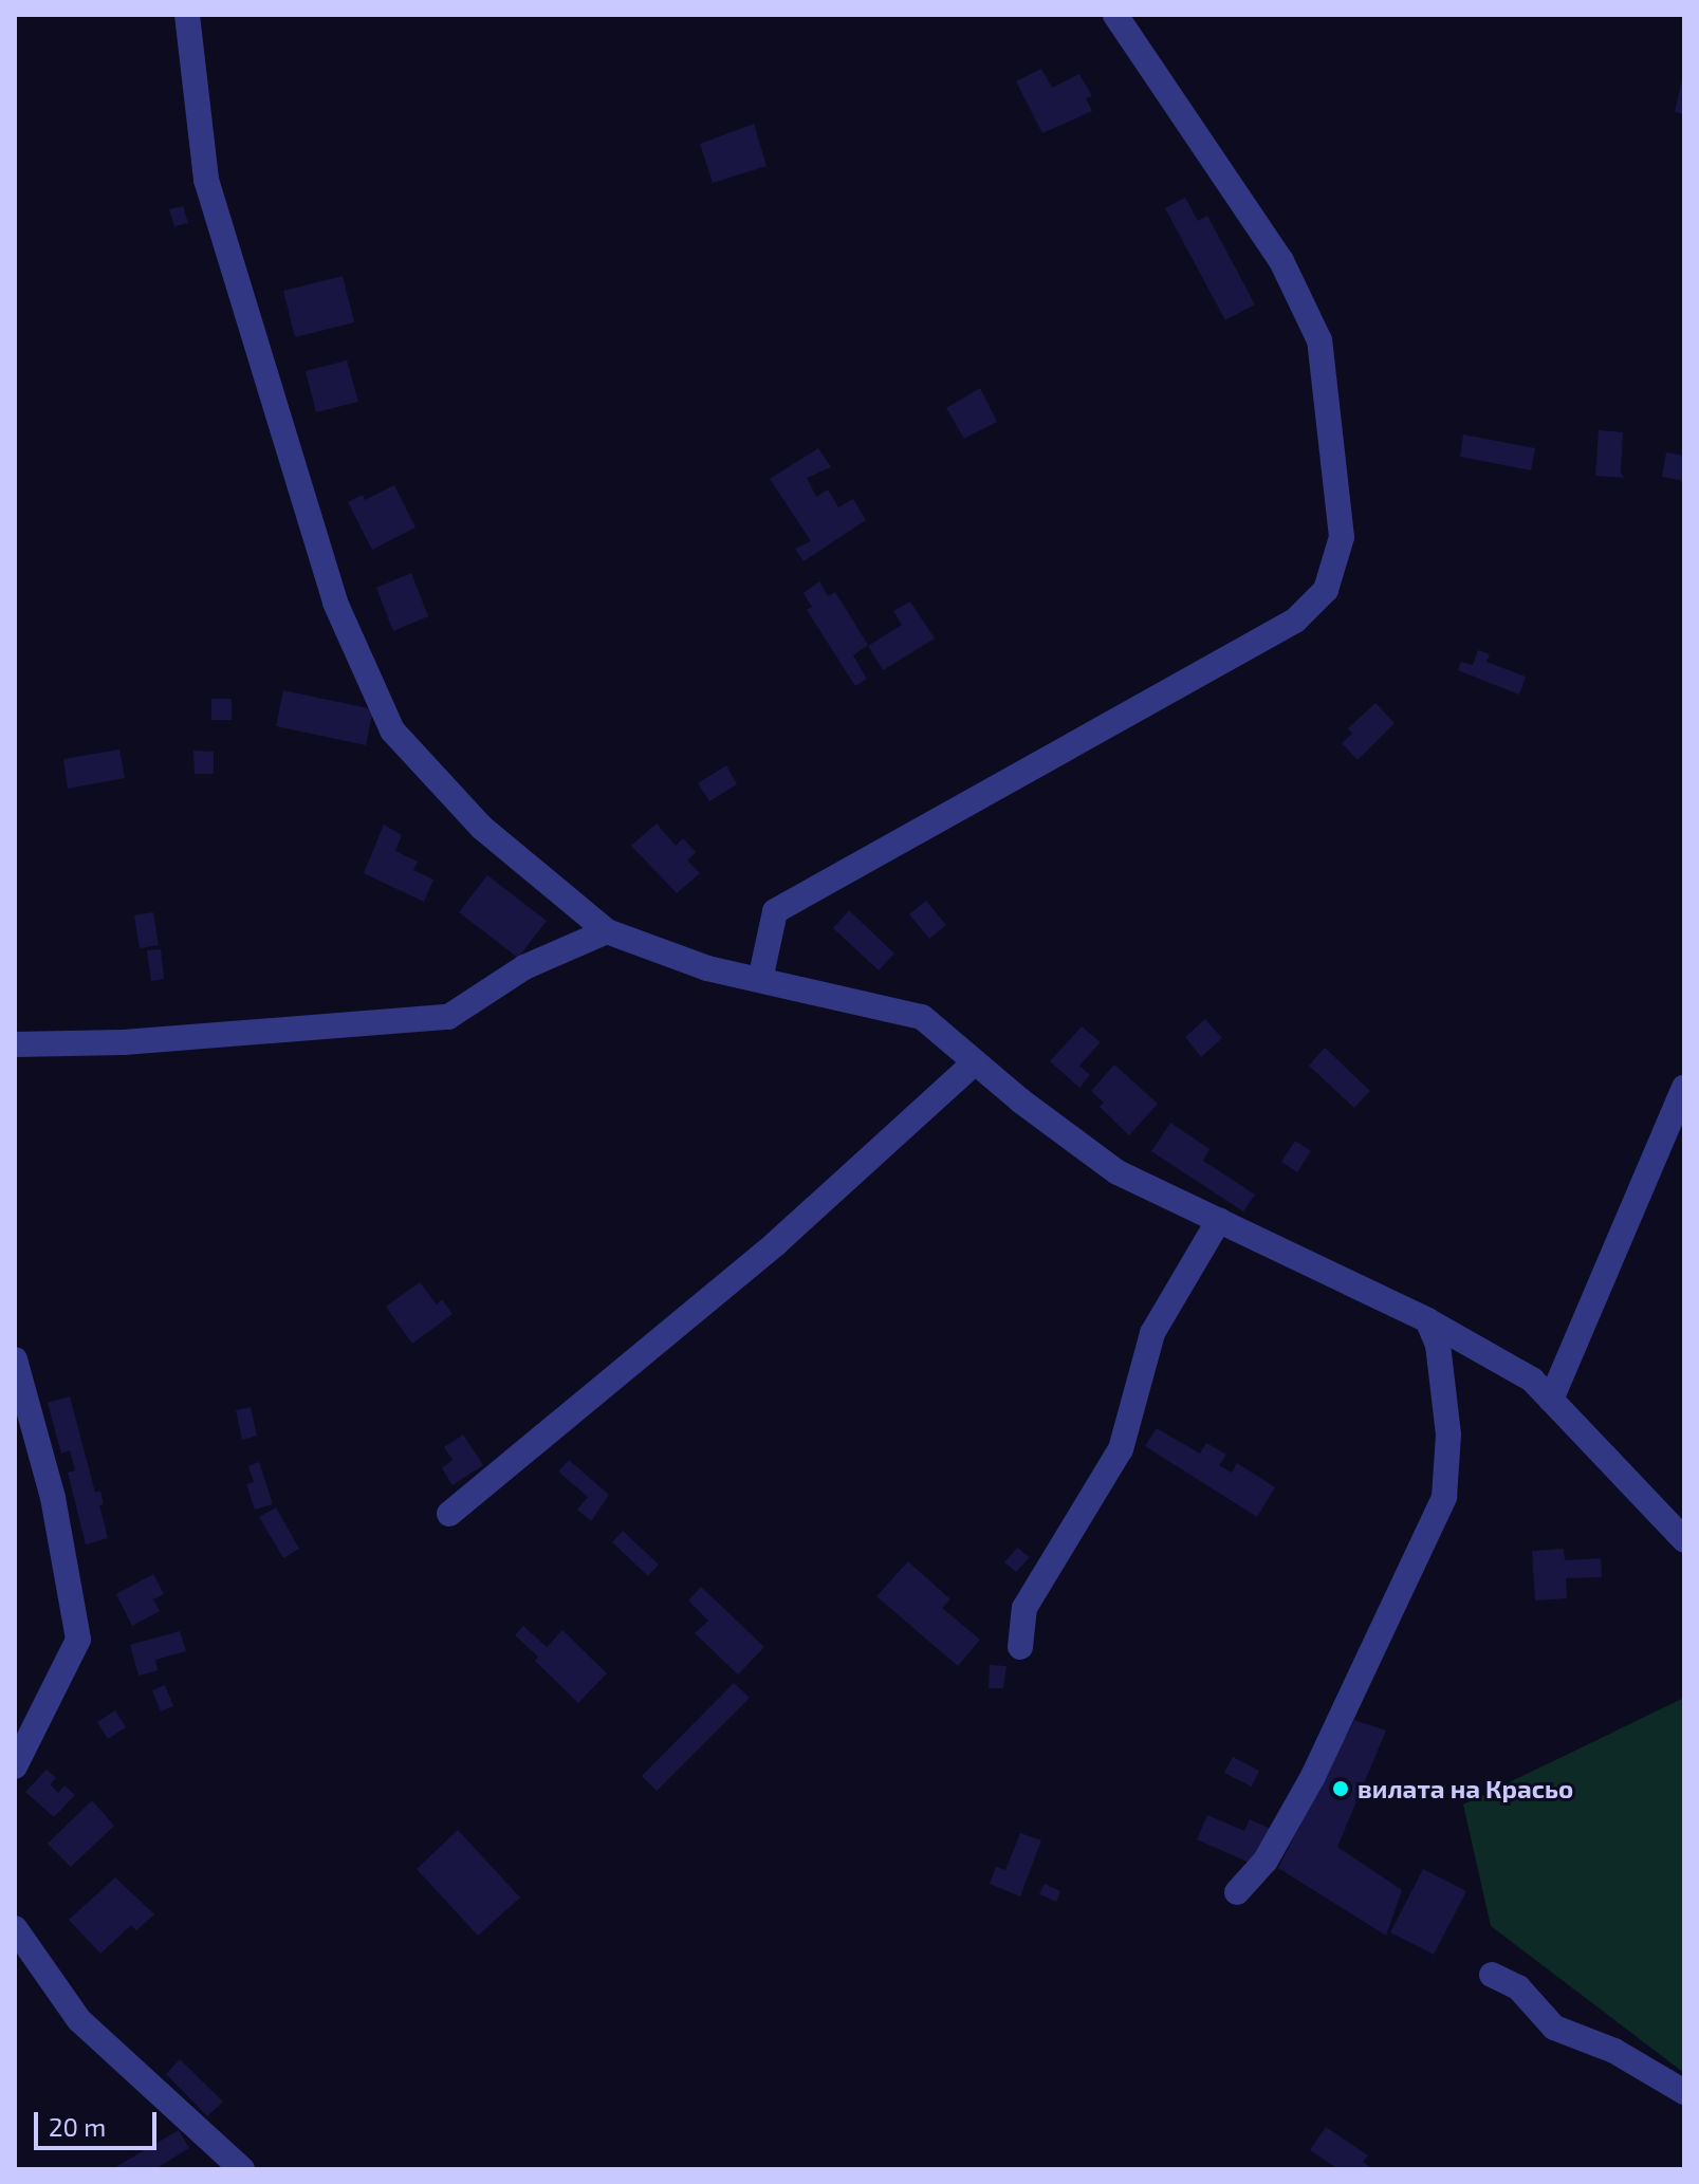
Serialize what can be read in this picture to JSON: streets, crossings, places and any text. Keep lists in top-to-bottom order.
{
  "places": ["вилата на Красьо"],
  "scale_bar": "20 m"
}
